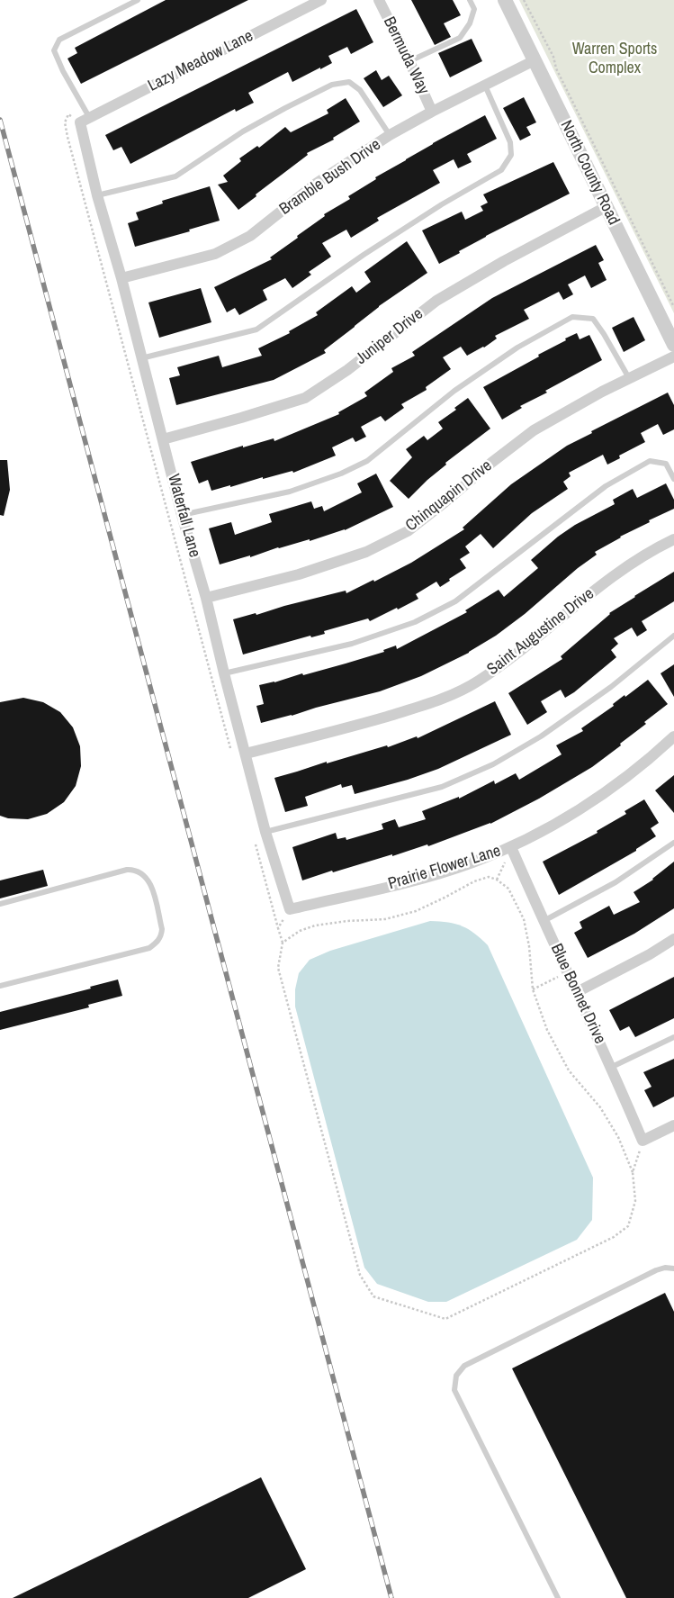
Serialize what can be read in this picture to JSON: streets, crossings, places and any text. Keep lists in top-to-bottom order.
{
  "streets": {
    "street": [
      "Bermuda Way",
      "Lazy Meadow Lane",
      "North County Road",
      "Bramble Bush Drive",
      "Juniper Drive",
      "Chinquapin Drive",
      "Waterfall Lane",
      "Saint Augustine Drive",
      "Prairie Flower Lane",
      "Blue Bonnet Drive"
    ]
  },
  "crossings": [
    ["Bermuda Way", "Bramble Bush Drive"],
    ["Lazy Meadow Lane", "Waterfall Lane"],
    ["North County Road", "Bramble Bush Drive"],
    ["North County Road", "Juniper Drive"],
    ["Bramble Bush Drive", "Waterfall Lane"],
    ["Juniper Drive", "Waterfall Lane"],
    ["Chinquapin Drive", "Waterfall Lane"],
    ["Waterfall Lane", "Saint Augustine Drive"],
    ["Waterfall Lane", "Prairie Flower Lane"],
    ["Prairie Flower Lane", "Blue Bonnet Drive"]
  ],
  "parks": ["Warren Sports Complex"]
}
